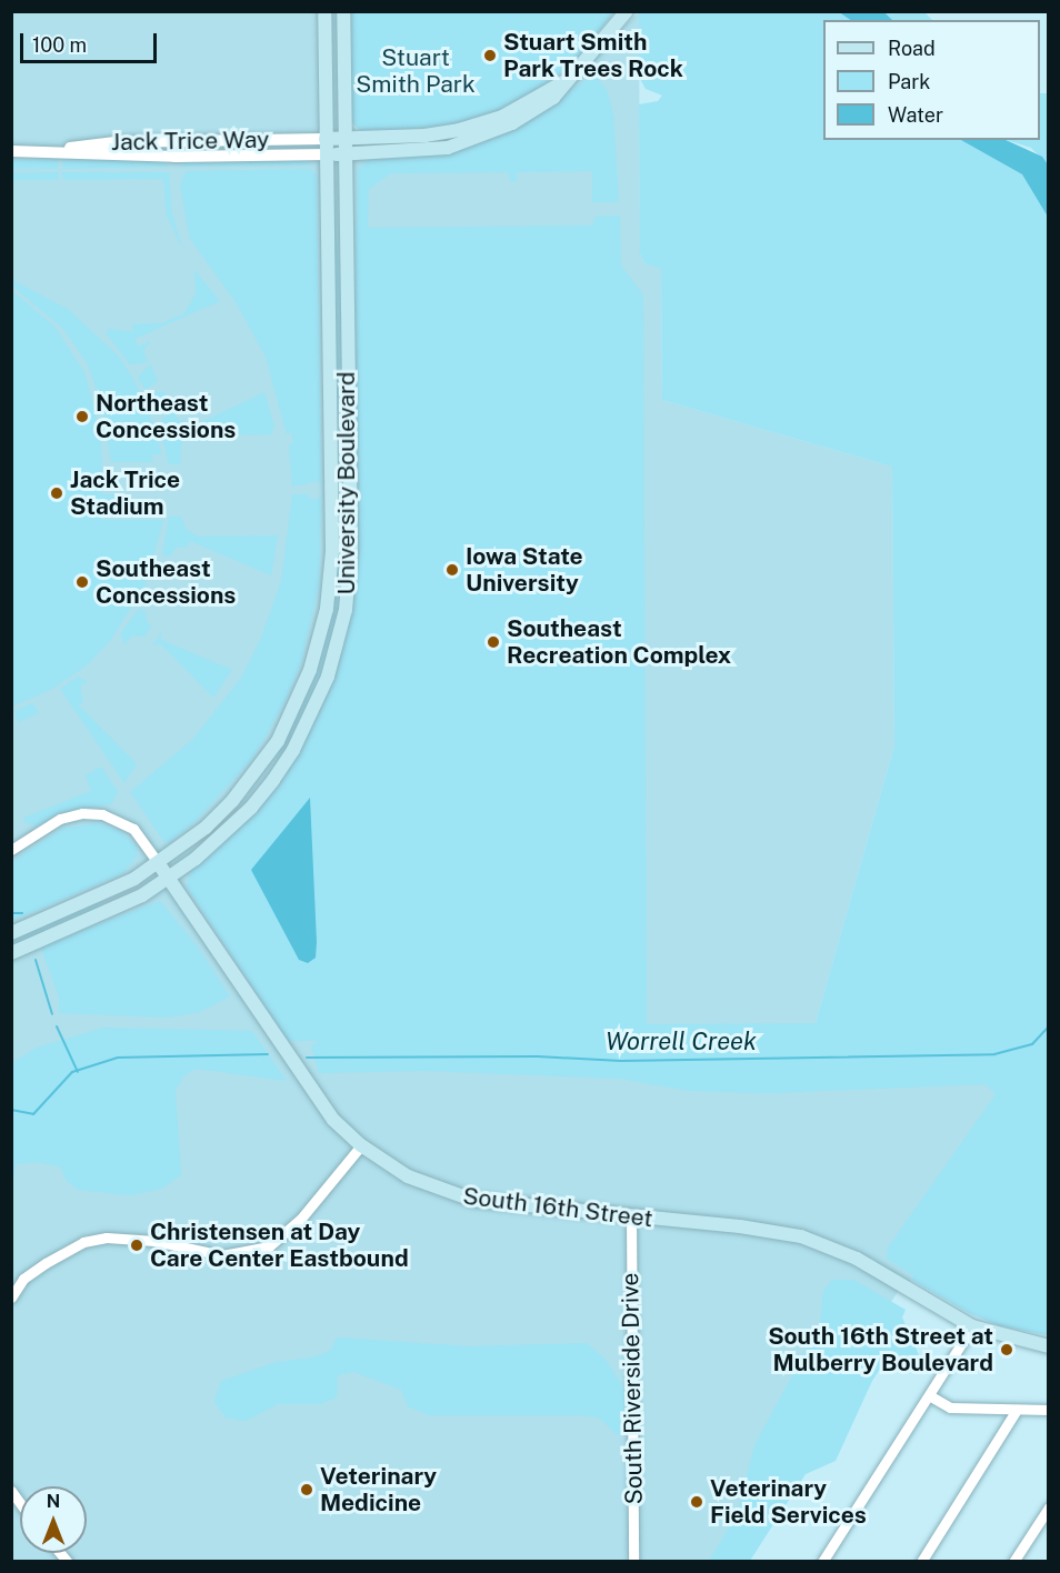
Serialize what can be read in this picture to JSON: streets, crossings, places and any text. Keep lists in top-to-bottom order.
{
  "streets": {
    "main road": ["University Boulevard", "South 16th Street"],
    "street": ["Jack Trice Way", "South Riverside Drive"]
  },
  "crossings": [
    ["Jack Trice Way", "University Boulevard"],
    ["University Boulevard", "South 16th Street"],
    ["South 16th Street", "South Riverside Drive"]
  ],
  "water": ["Worrell Creek"],
  "parks": ["Stuart Smith Park"],
  "places": [
    "Stuart Smith Park Trees Rock",
    "Northeast Concessions",
    "Jack Trice Stadium",
    "Iowa State University",
    "Southeast Concessions",
    "Southeast Recreation Complex",
    "Christensen at Day Care Center Eastbound",
    "South 16th Street at Mulberry Boulevard",
    "Veterinary Medicine",
    "Veterinary Field Services"
  ],
  "legend": ["Road", "Park", "Water"],
  "scale_bar": "100 m",
  "north": "top"
}
